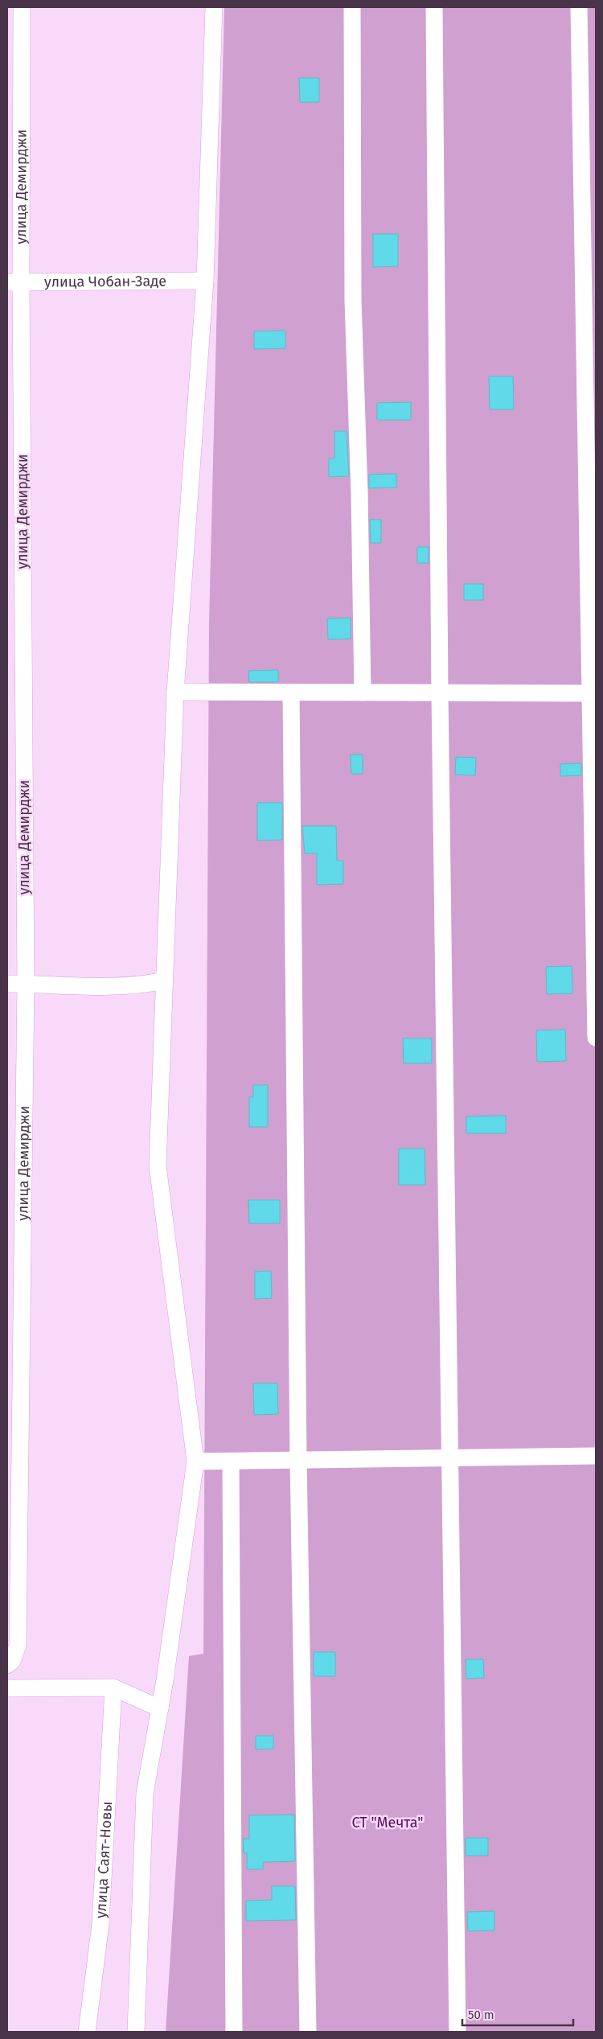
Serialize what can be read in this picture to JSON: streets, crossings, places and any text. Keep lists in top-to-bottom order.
{
  "streets": {
    "street": ["улица Демирджи", "улица Чобан-Заде", "улица Саят-Новы"]
  },
  "crossings": [
    ["улица Демирджи", "улица Чобан-Заде"]
  ],
  "parks": ["СТ \"Мечта\""],
  "scale_bar": "50 m"
}
